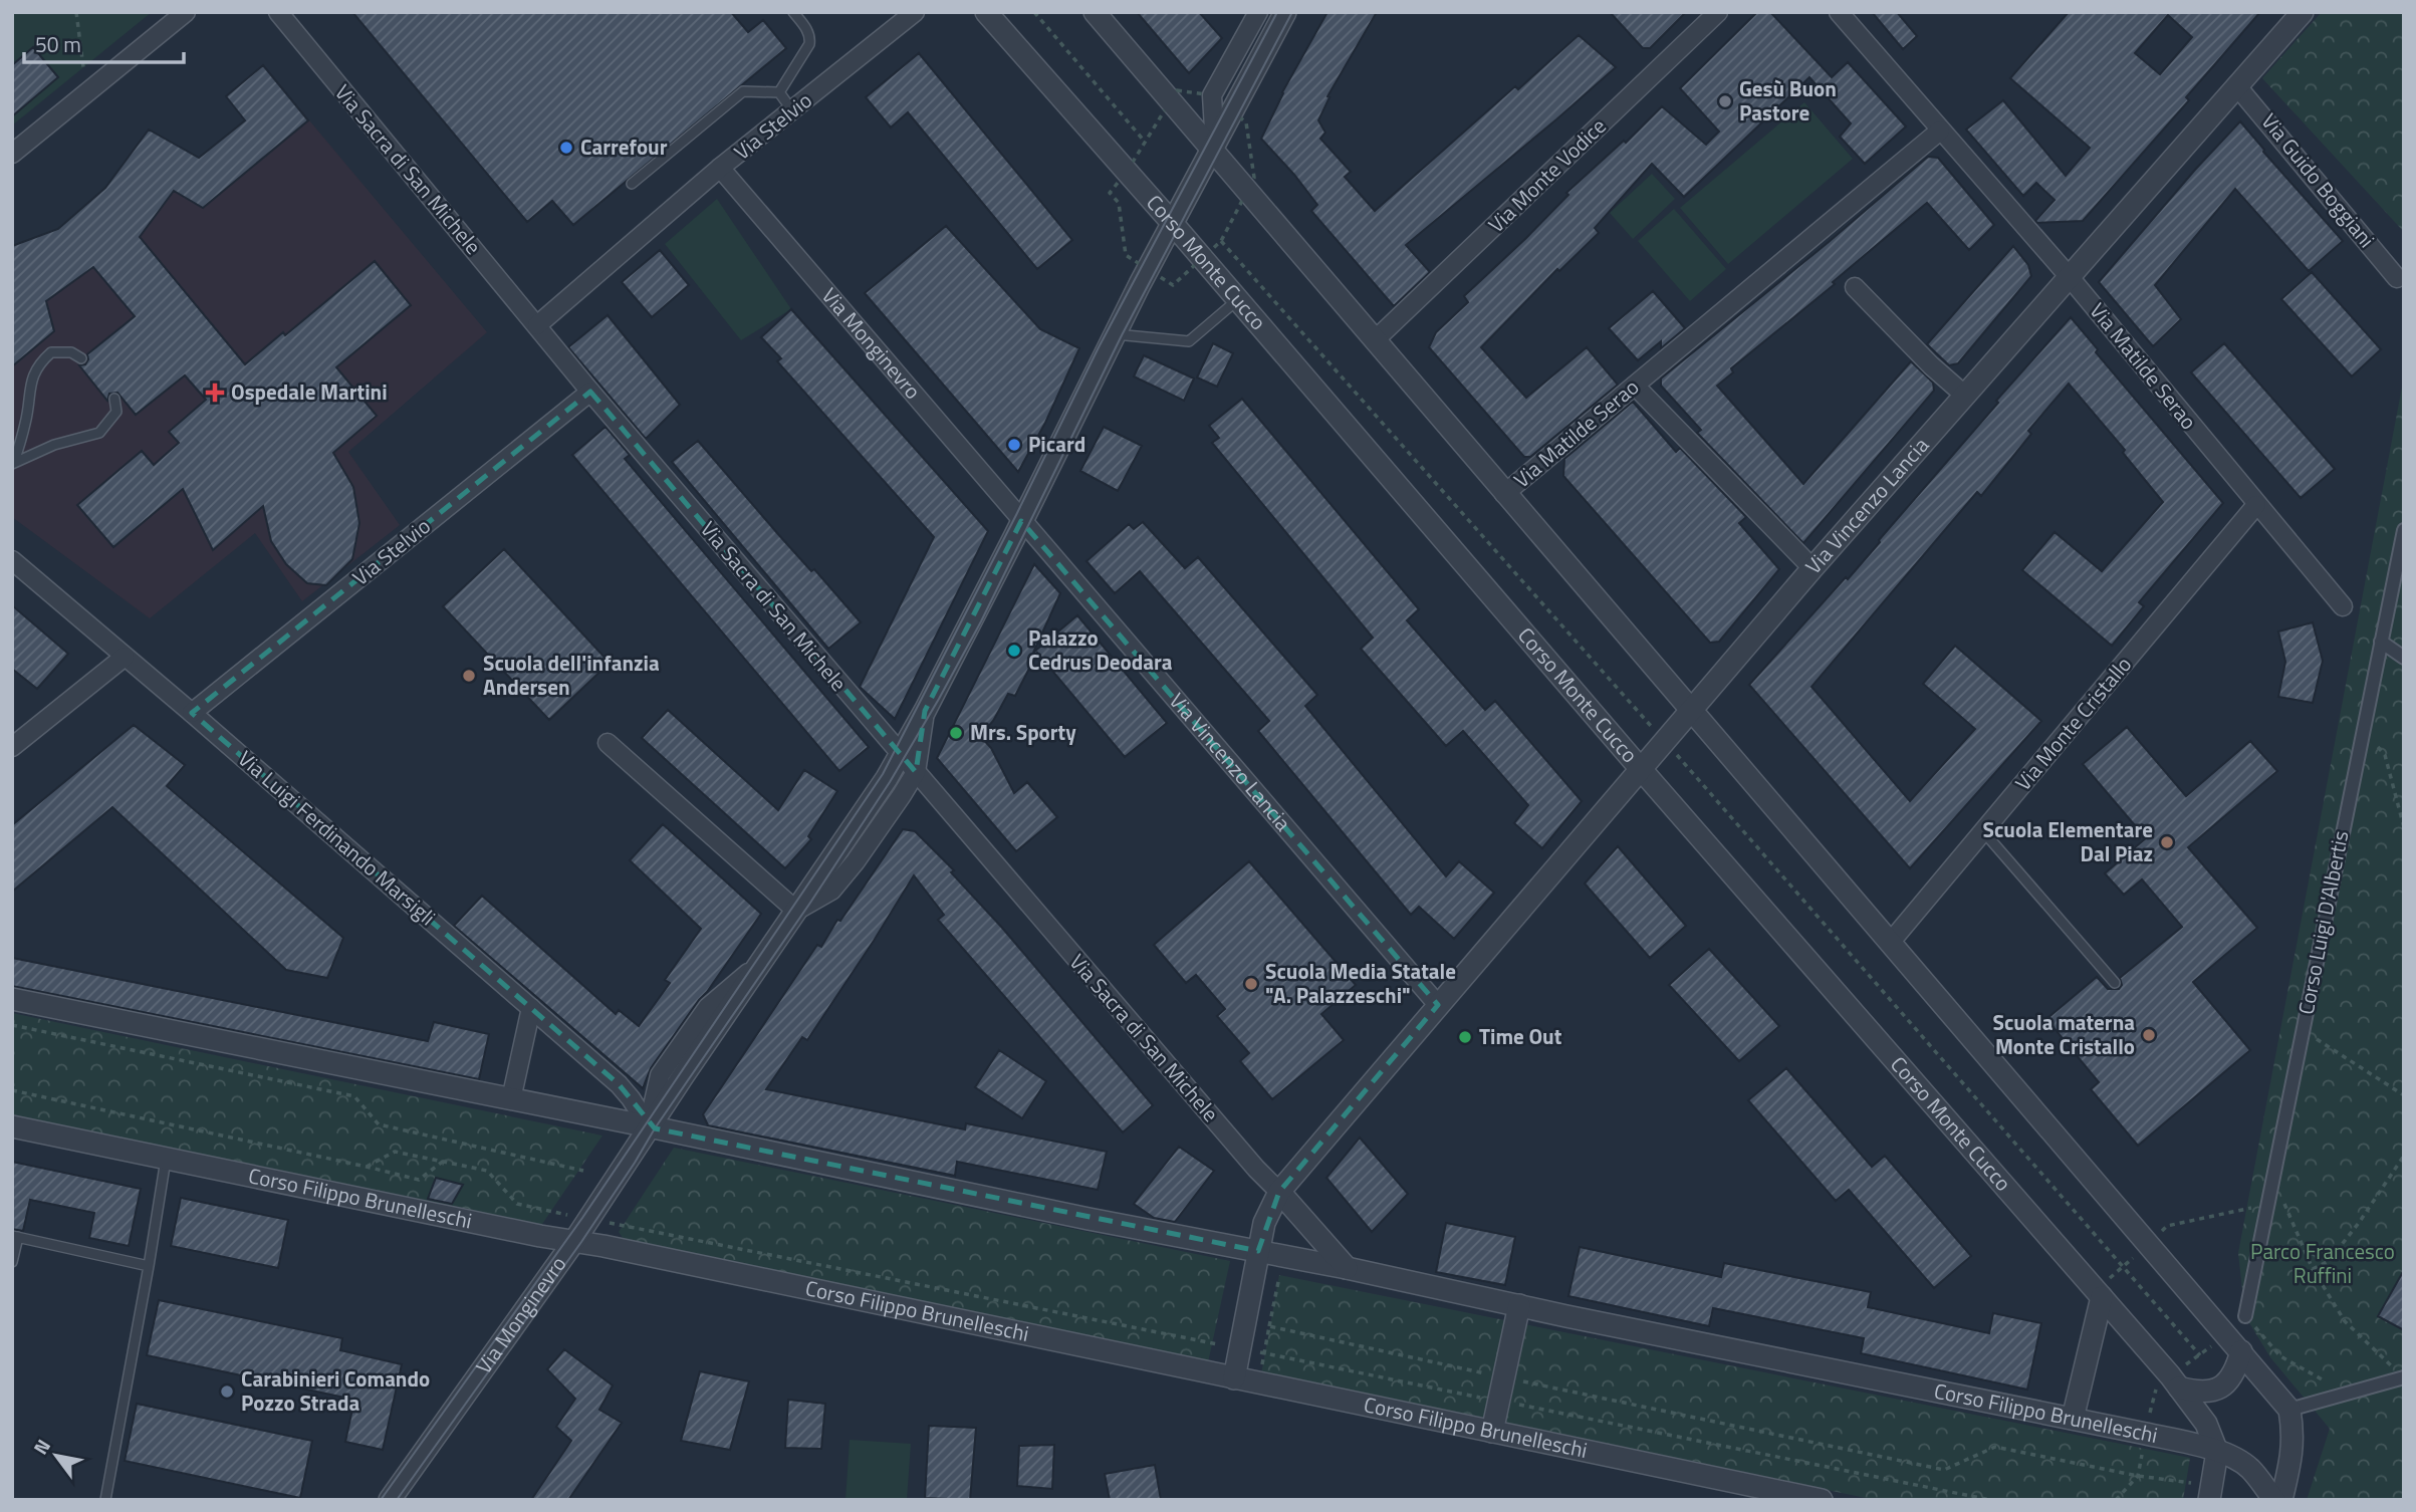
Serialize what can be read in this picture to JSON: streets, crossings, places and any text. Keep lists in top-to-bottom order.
{
  "streets": {
    "street": [
      "Via Stelvio",
      "Via Sacra di San Michele",
      "Via Monte Vodice",
      "Via Guido Boggiani",
      "Corso Monte Cucco",
      "Via Monginevro",
      "Via Matilde Serao",
      "Via Vincenzo Lancia",
      "Via Monte Cristallo",
      "Via Luigi Ferdinando Marsigli",
      "Corso Luigi D'Albertis",
      "Corso Filippo Brunelleschi"
    ]
  },
  "crossings": [
    ["Via Stelvio", "Via Sacra di San Michele"],
    ["Via Stelvio", "Via Monginevro"],
    ["Via Stelvio", "Via Luigi Ferdinando Marsigli"],
    ["Via Sacra di San Michele", "Via Monginevro"],
    ["Via Sacra di San Michele", "Via Vincenzo Lancia"],
    ["Via Guido Boggiani", "Via Vincenzo Lancia"],
    ["Corso Monte Cucco", "Via Monginevro"],
    ["Corso Monte Cucco", "Via Vincenzo Lancia"],
    ["Via Monginevro", "Via Vincenzo Lancia"],
    ["Via Monginevro", "Via Luigi Ferdinando Marsigli"],
    ["Via Monginevro", "Corso Filippo Brunelleschi"],
    ["Via Matilde Serao", "Via Vincenzo Lancia"],
    ["Via Matilde Serao", "Via Monte Cristallo"],
    ["Via Vincenzo Lancia", "Corso Filippo Brunelleschi"],
    ["Via Luigi Ferdinando Marsigli", "Corso Filippo Brunelleschi"]
  ],
  "parks": ["Parco Francesco Ruffini"],
  "places": {
    "other": [
      "Gesù Buon Pastore",
      "Carrefour",
      "Picard",
      "Palazzo Cedrus Deodara",
      "Scuola dell'infanzia Andersen",
      "Mrs. Sporty",
      "Scuola Elementare Dal Piaz",
      "Scuola Media Statale \"A. Palazzeschi\"",
      "Scuola materna Monte Cristallo",
      "Time Out",
      "Carabinieri Comando Pozzo Strada"
    ],
    "health": ["Ospedale Martini"]
  },
  "scale_bar": "50 m",
  "north": "top left"
}
